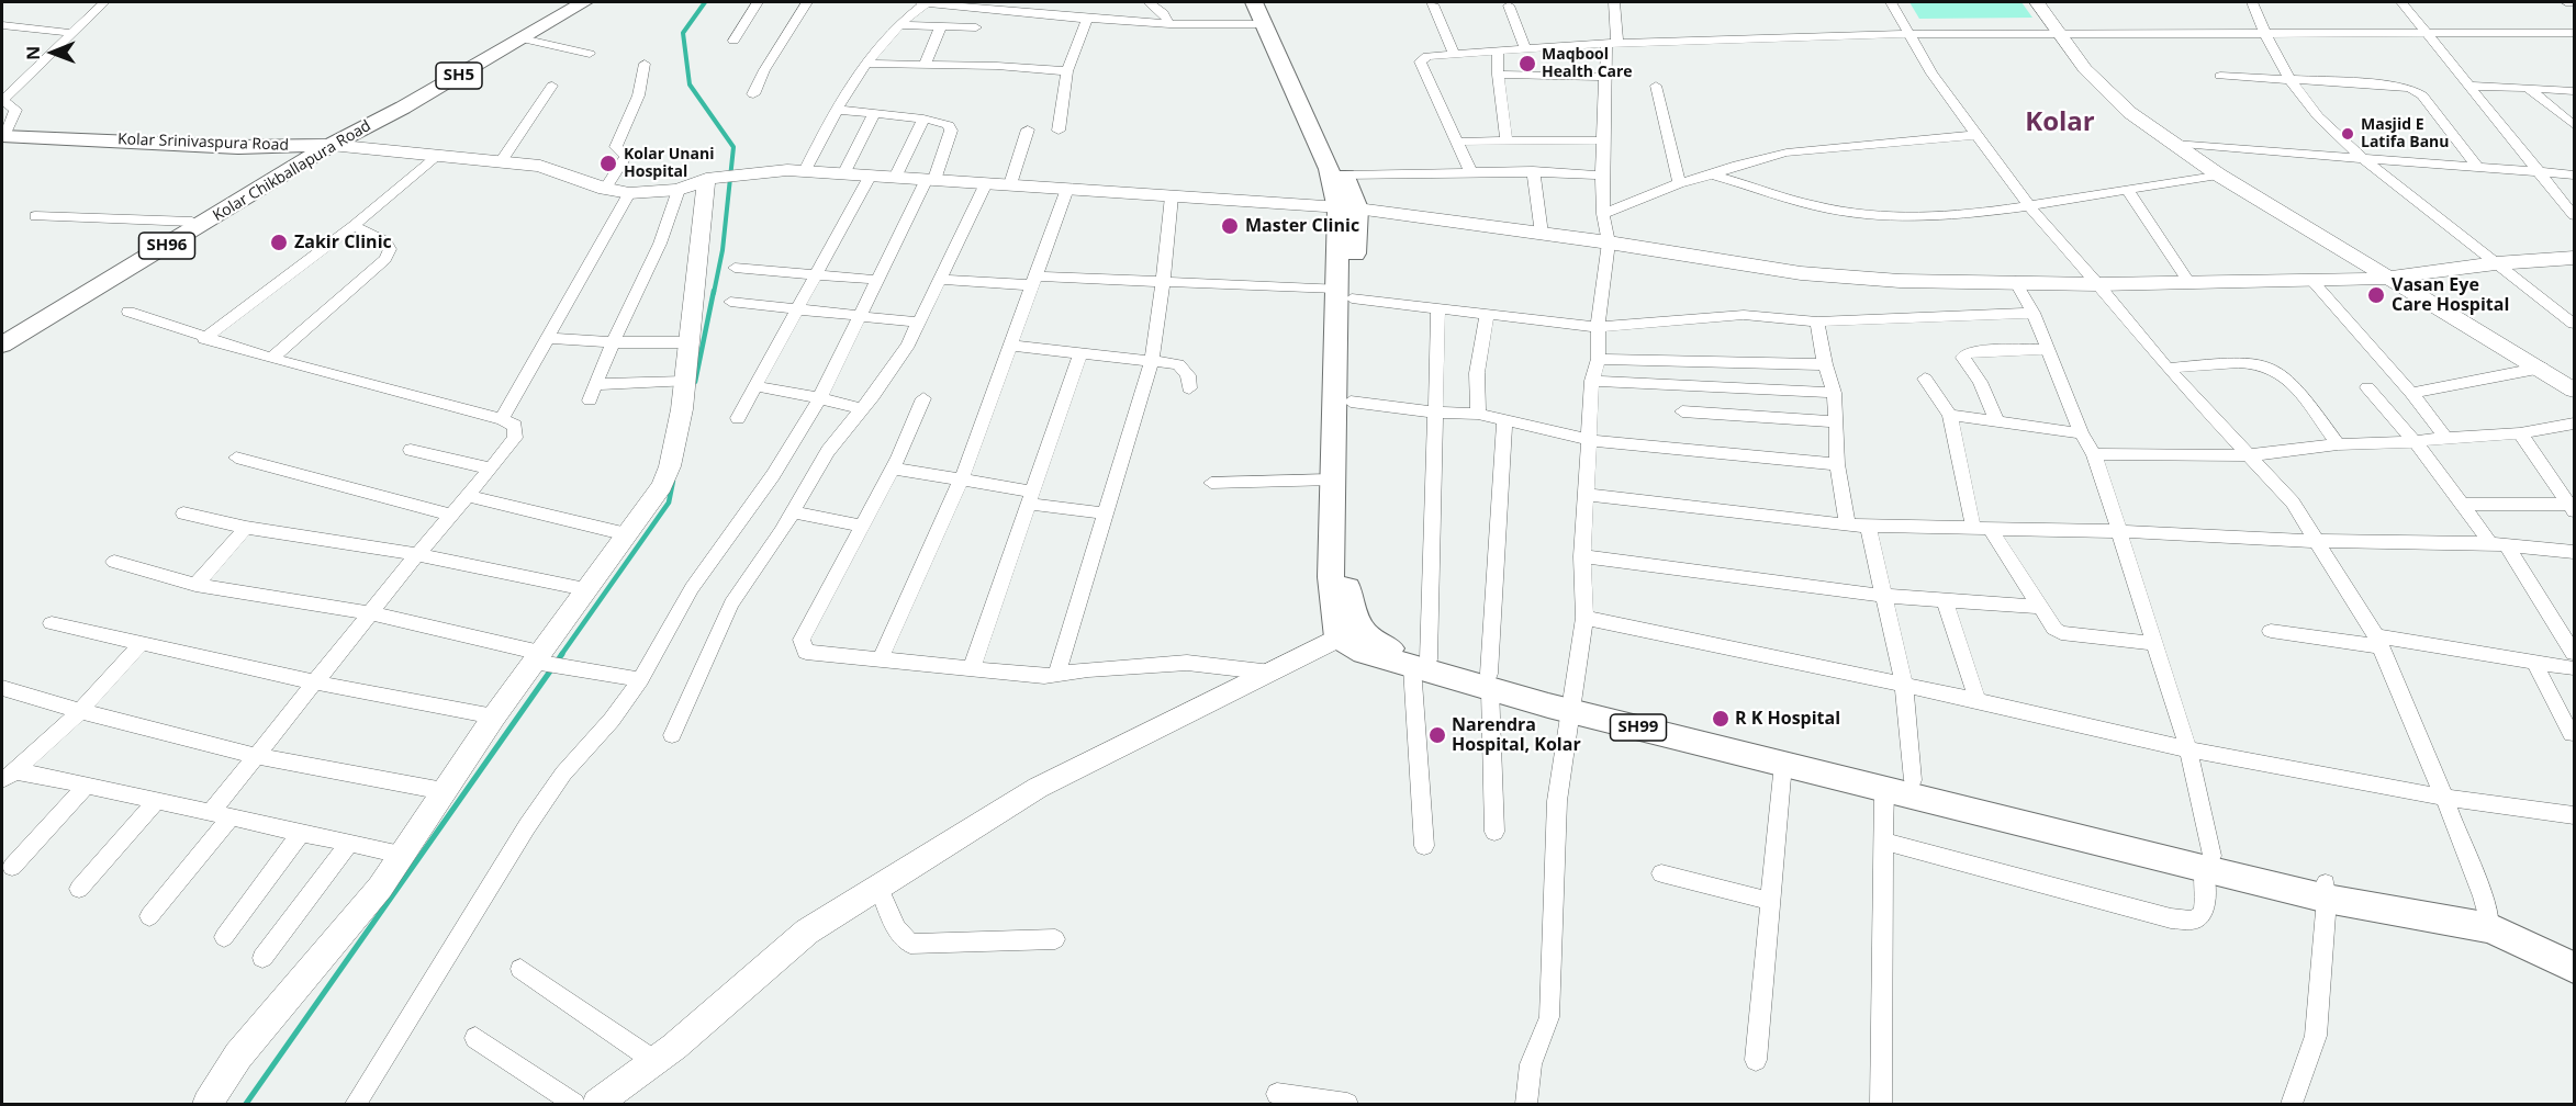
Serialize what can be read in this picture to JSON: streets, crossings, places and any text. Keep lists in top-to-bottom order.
{
  "streets": {
    "main road": [
      "SH5",
      "Kolar Srinivaspura Road",
      "Kolar Chikballapura Road",
      "SH96",
      "SH99"
    ]
  },
  "crossings": [
    ["SH5", "Kolar Srinivaspura Road"],
    ["SH5", "Kolar Chikballapura Road"],
    ["Kolar Srinivaspura Road", "Kolar Chikballapura Road"]
  ],
  "districts": ["Kolar"],
  "places": [
    "Maqbool Health Care",
    "Masjid E Latifa Banu",
    "Kolar Unani Hospital",
    "Master Clinic",
    "Zakir Clinic",
    "Vasan Eye Care Hospital",
    "R K Hospital",
    "Narendra Hospital, Kolar"
  ],
  "north": "left"
}
